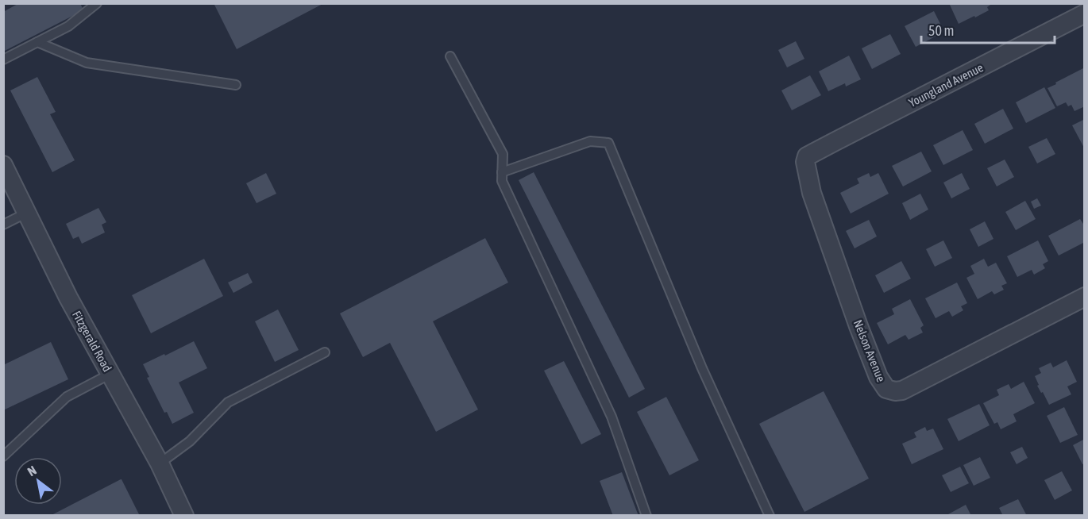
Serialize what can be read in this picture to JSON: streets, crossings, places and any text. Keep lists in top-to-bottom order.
{
  "streets": {
    "street": ["Youngland Avenue", "Fitzgerald Road", "Nelson Avenue"]
  },
  "crossings": [
    ["Youngland Avenue", "Nelson Avenue"]
  ],
  "scale_bar": "50 m",
  "north": "top left"
}
